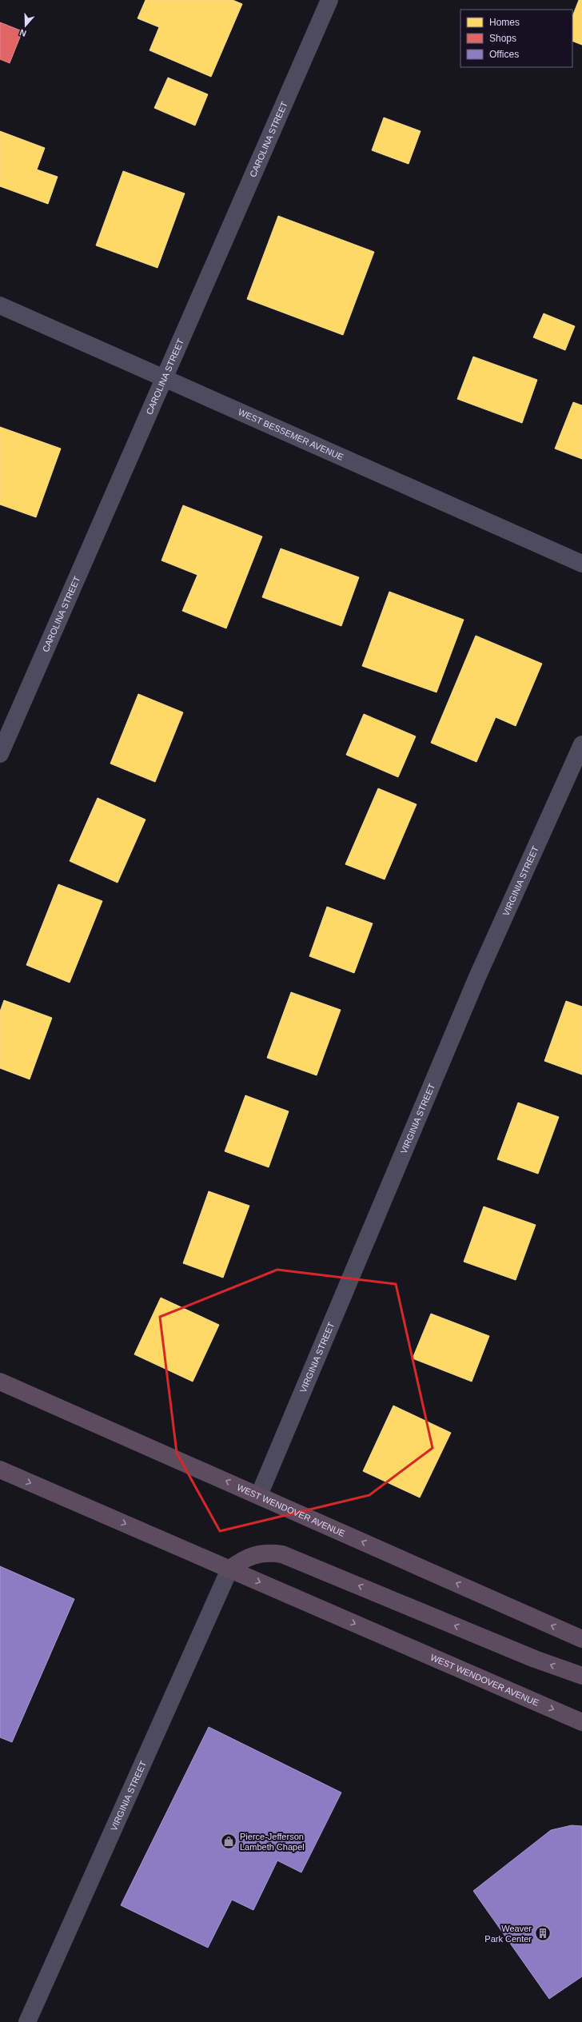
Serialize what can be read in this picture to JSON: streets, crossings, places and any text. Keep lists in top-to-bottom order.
{
  "streets": {
    "highway": ["WEST WENDOVER AVENUE"],
    "street": ["CAROLINA STREET", "WEST BESSEMER AVENUE", "VIRGINIA STREET"]
  },
  "crossings": [
    ["CAROLINA STREET", "WEST BESSEMER AVENUE"],
    ["VIRGINIA STREET", "WEST WENDOVER AVENUE"]
  ],
  "places": {
    "shop": ["Pierce-Jefferson Lambeth Chapel"],
    "building": ["Weaver Park Center"]
  },
  "legend": ["Homes", "Shops", "Offices"],
  "north": "bottom"
}
